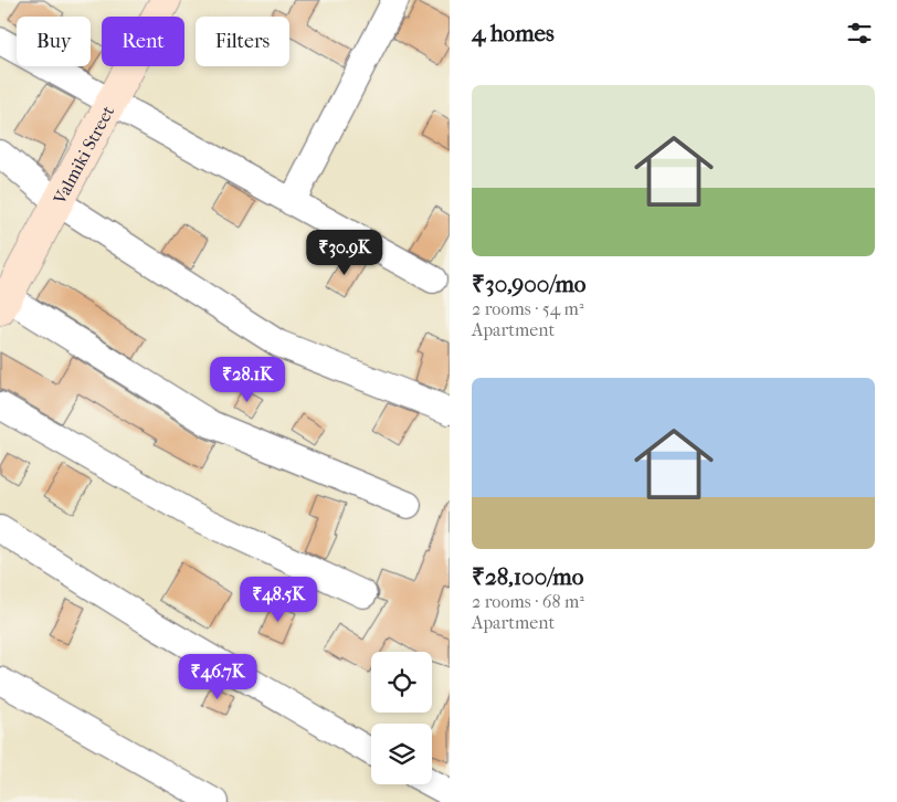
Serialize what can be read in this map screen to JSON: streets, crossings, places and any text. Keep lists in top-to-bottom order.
{
  "streets": {
    "street": ["Valmiki Street"]
  },
  "page": {
    "heading": "4 homes",
    "chip": ["Buy", "Rent", "Filters"],
    "list": [
      {
        "name": "₹30,900/mo",
        "note": "2 rooms · 54 m² · Apartment"
      },
      {
        "name": "₹28,100/mo",
        "note": "2 rooms · 68 m² · Apartment"
      }
    ],
    "price": [
      "₹30.9K",
      "₹28.1K",
      "₹48.5K",
      "₹46.7K"
    ]
  }
}
